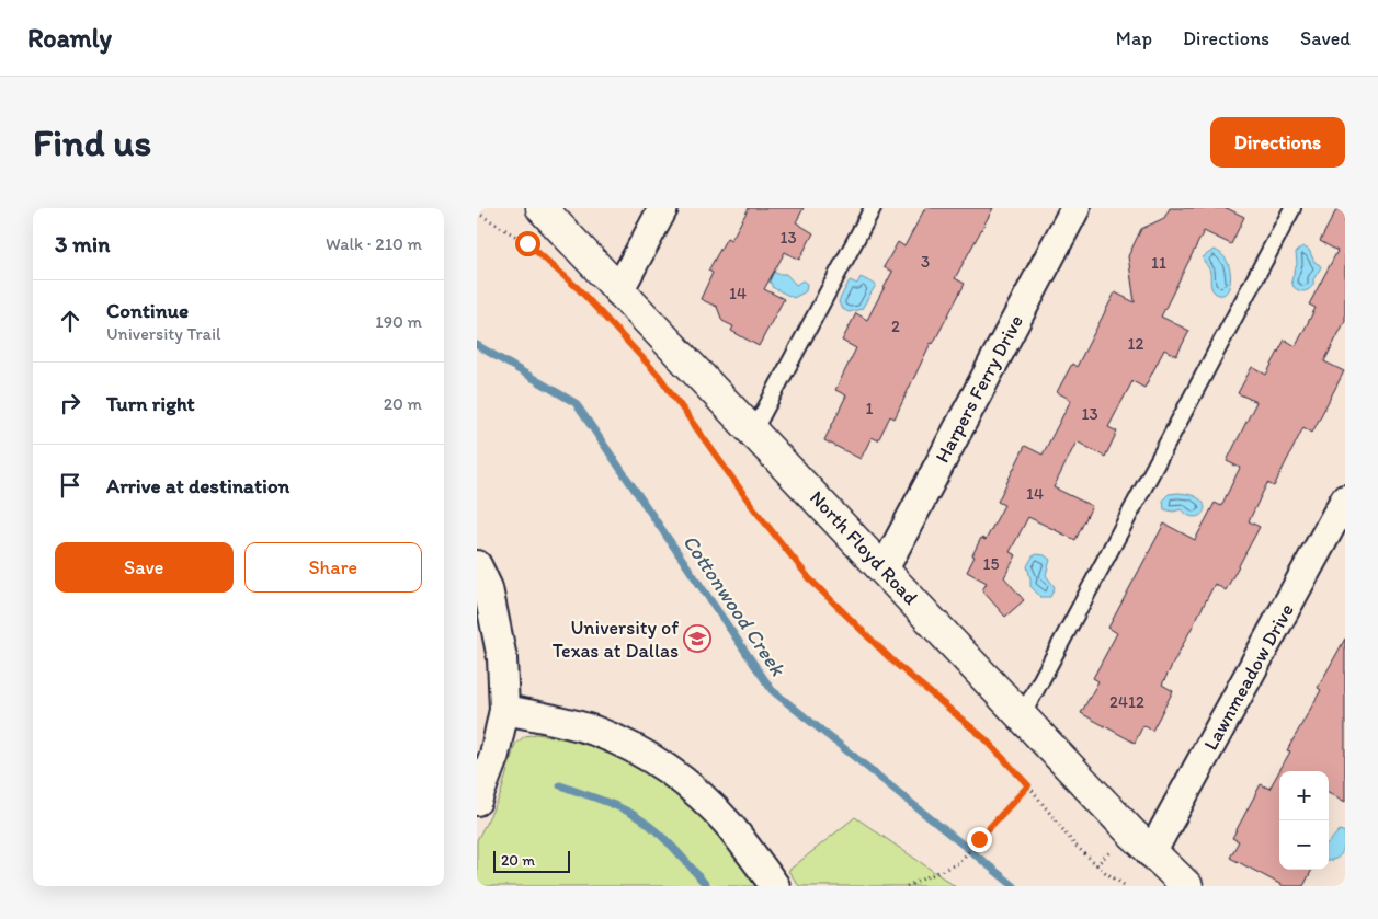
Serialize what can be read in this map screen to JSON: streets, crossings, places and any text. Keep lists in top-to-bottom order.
{
  "streets": {
    "street": ["Harpers Ferry Drive", "North Floyd Road", "Lawnmeadow Drive"]
  },
  "crossings": [
    ["Harpers Ferry Drive", "North Floyd Road"],
    ["North Floyd Road", "Lawnmeadow Drive"]
  ],
  "water": ["Cottonwood Creek"],
  "places": {
    "school or university": ["University of Texas at Dallas"]
  },
  "house_numbers": [
    "13",
    "3",
    "11",
    "14",
    "2",
    "12",
    "1",
    "13",
    "14",
    "15",
    "2412"
  ],
  "scale_bar": "20 m",
  "page": {
    "header": "Roamly",
    "nav": ["Map", "Directions", "Saved"],
    "buttons": [
      "Directions",
      ["Save", "Share"]
    ],
    "title": "Find us",
    "heading": ["3 min", "Walk · 210 m"],
    "list": [
      ["Continue", "University Trail", "190 m"],
      ["Turn right", "20 m"],
      "Arrive at destination"
    ],
    "map_buttons": ["+", "−"],
    "scale": "20 m"
  }
}
